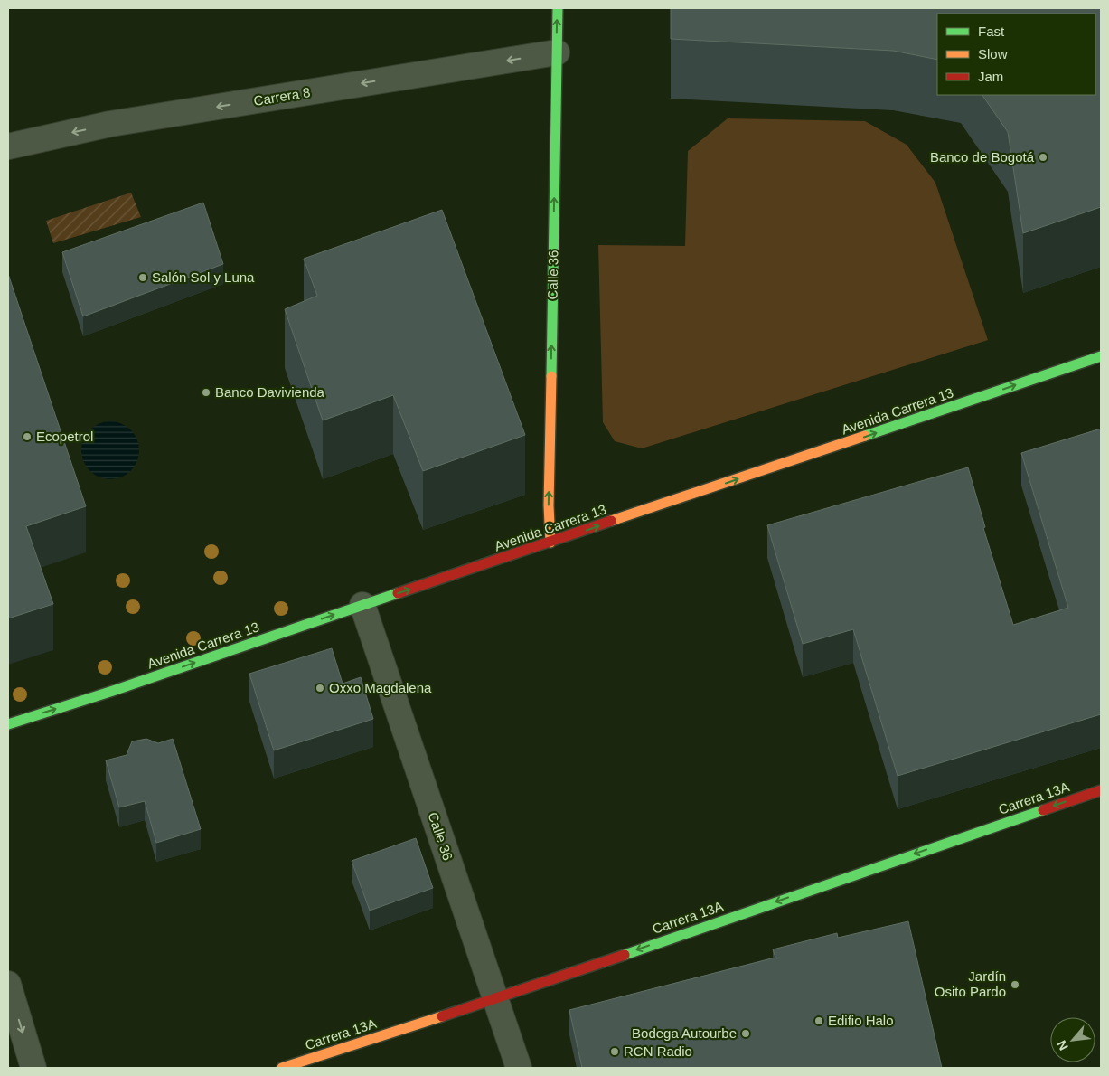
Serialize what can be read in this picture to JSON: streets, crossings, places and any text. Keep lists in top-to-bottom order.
{
  "streets": {
    "street": [
      "Carrera 8",
      "Calle 36",
      "Avenida Carrera 13",
      "Carrera 13A"
    ]
  },
  "crossings": [
    ["Carrera 8", "Calle 36"],
    ["Calle 36", "Avenida Carrera 13"],
    ["Calle 36", "Carrera 13A"]
  ],
  "one_way": [
    "Carrera 8",
    "Calle 36",
    "Avenida Carrera 13",
    "Carrera 13A"
  ],
  "places": [
    "Banco de Bogotá",
    "Salón Sol y Luna",
    "Banco Davivienda",
    "Ecopetrol",
    "Oxxo Magdalena",
    "Jardín Osito Pardo",
    "Edifio Halo",
    "Bodega Autourbe",
    "RCN Radio"
  ],
  "legend": ["Fast", "Slow", "Jam"],
  "north": "bottom left"
}
